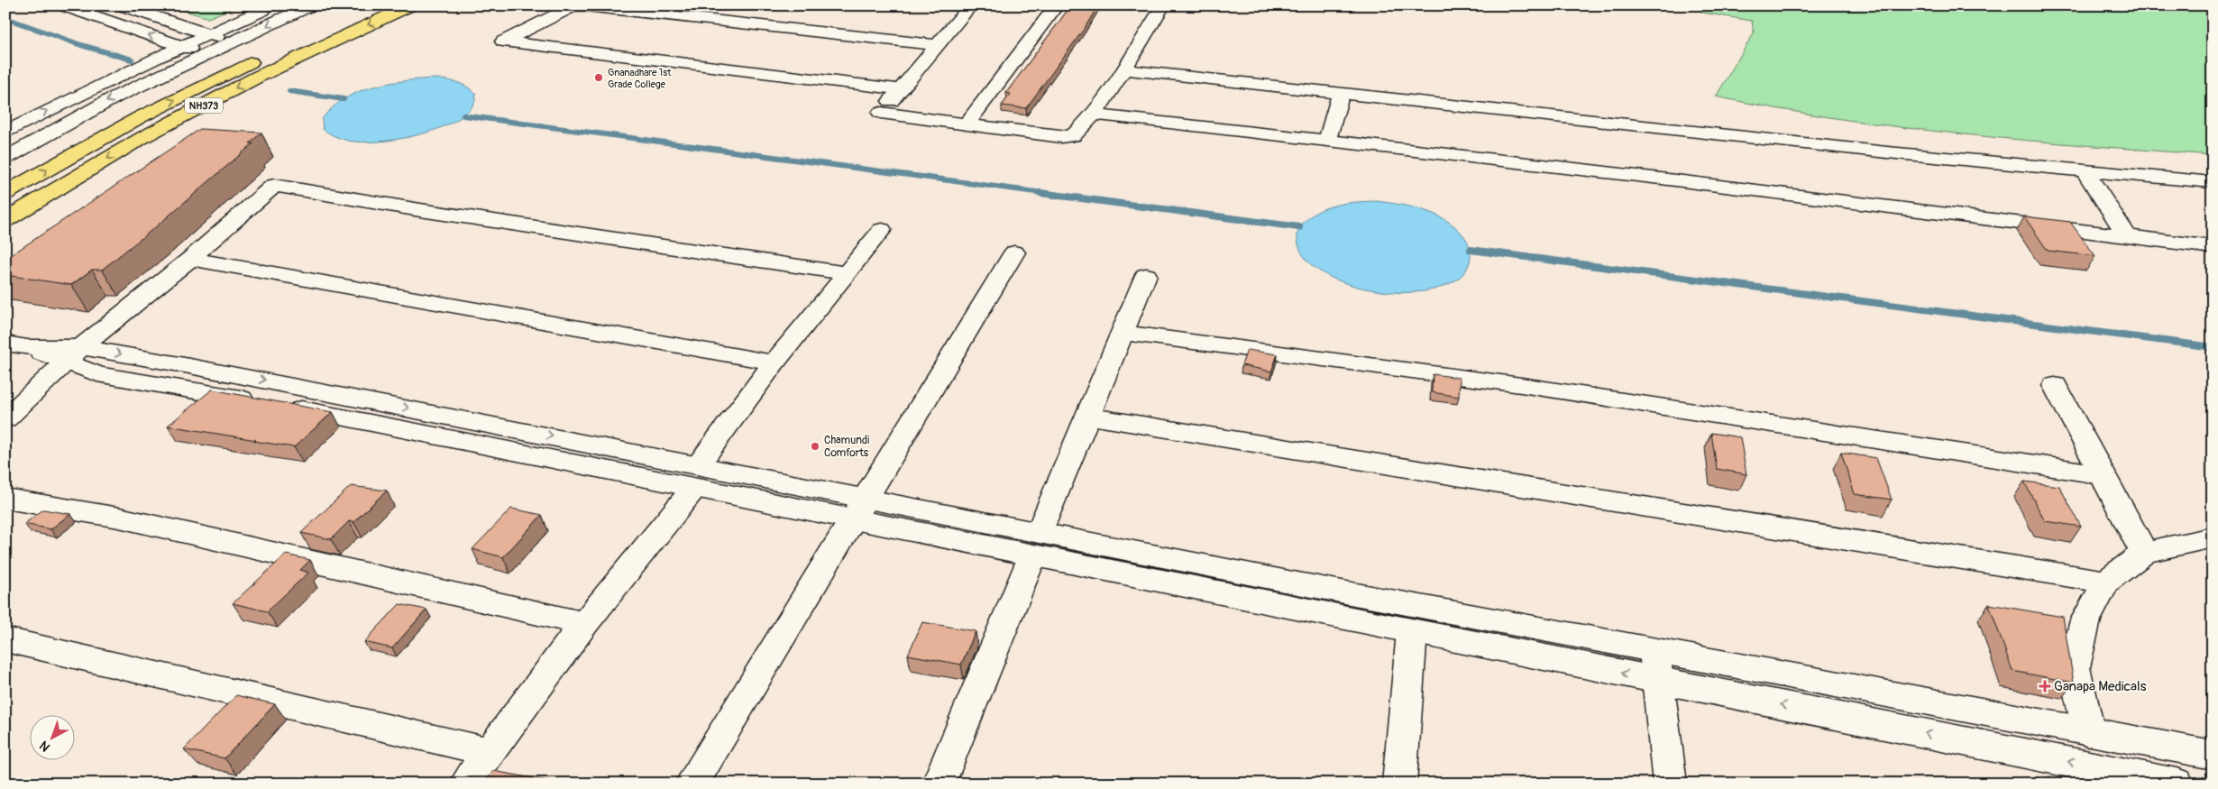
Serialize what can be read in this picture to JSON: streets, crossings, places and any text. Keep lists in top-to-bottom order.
{
  "streets": {
    "highway": ["NH373"]
  },
  "places": {
    "other": ["Gnanadhare 1st Grade College", "Chamundi Comforts"],
    "health": ["Ganapa Medicals"]
  },
  "north": "bottom left"
}
